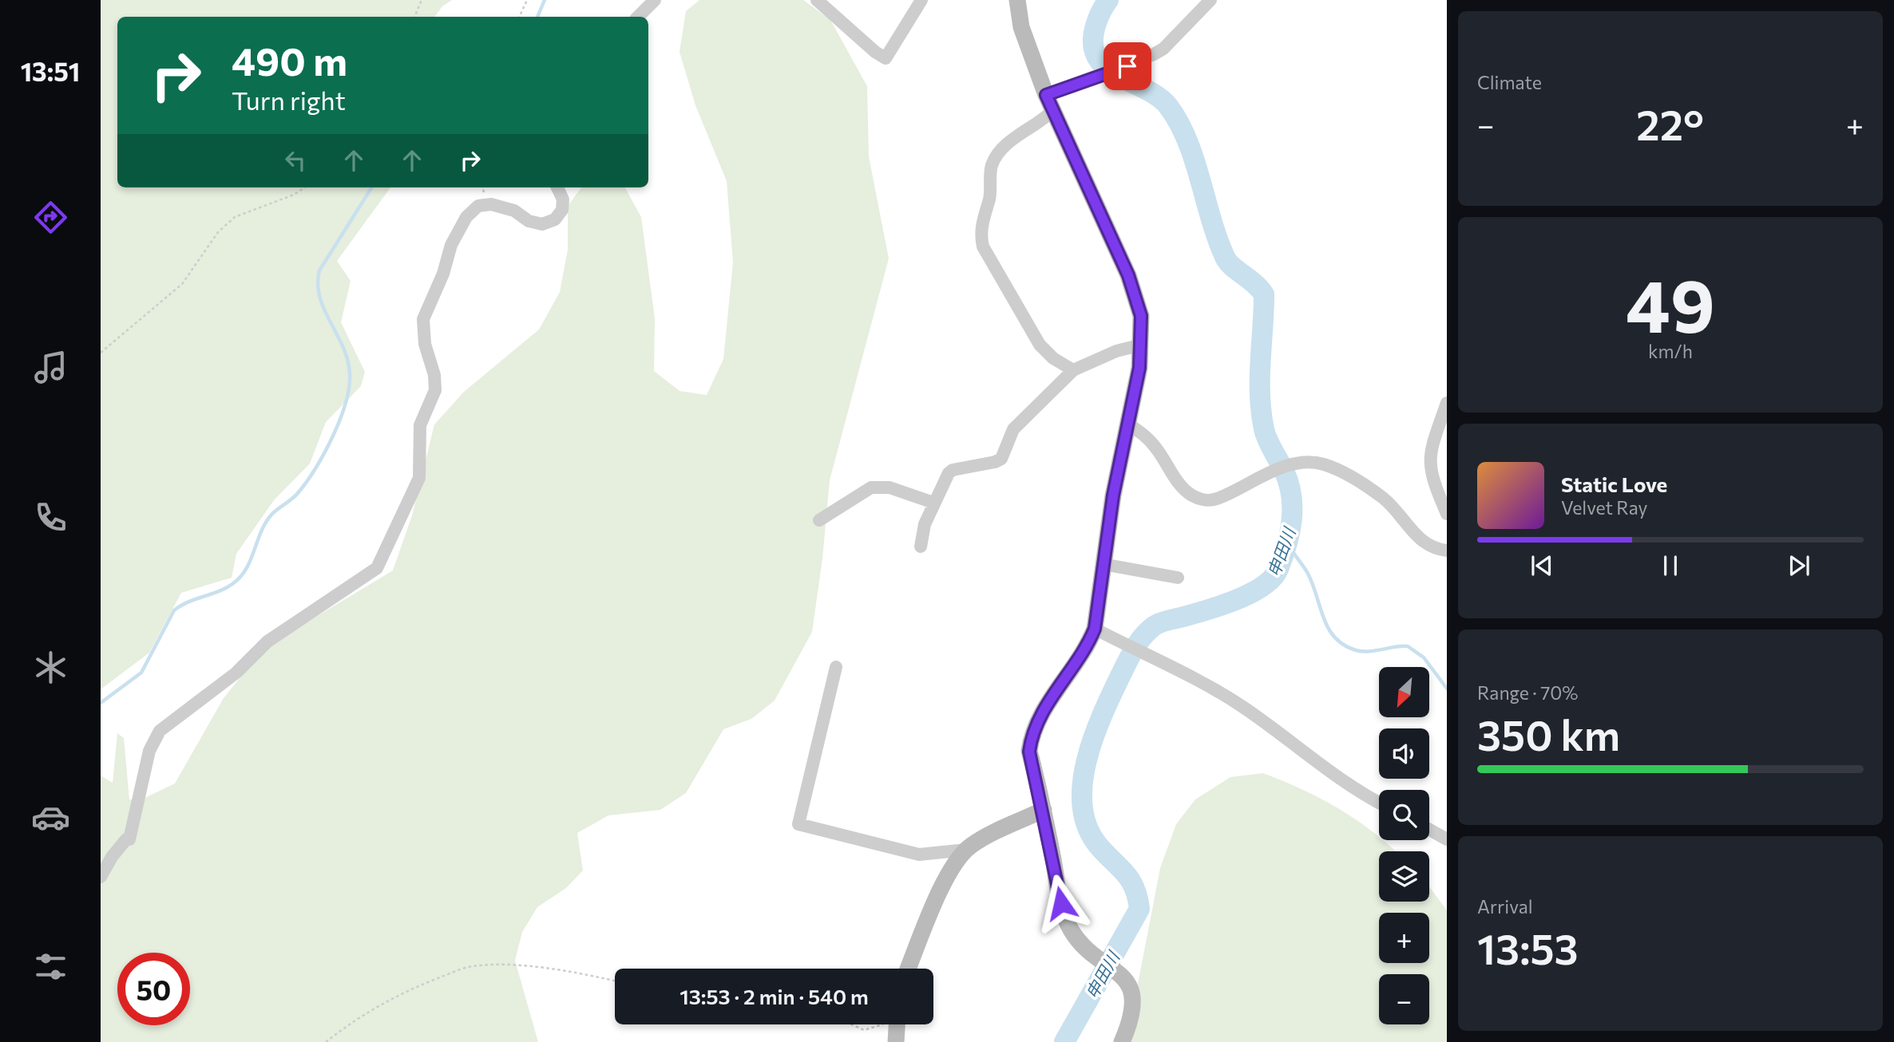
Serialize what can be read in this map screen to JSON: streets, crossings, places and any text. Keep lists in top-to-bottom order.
{
  "water": ["申田川"],
  "north": "bottom left",
  "page": {
    "tabs": "13:51",
    "tile": [
      "Climate",
      ["49", "km/h"],
      ["Range · 70%", "350 km"],
      ["Arrival", "13:53"]
    ],
    "turn": ["490 m", "Turn right"],
    "heat": ["−", "22°", "+"],
    "song": ["Static Love", "Velvet Ray"],
    "map_buttons": ["+", "−"],
    "limit": "50",
    "trip": "13:53 · 2 min · 540 m"
  }
}
